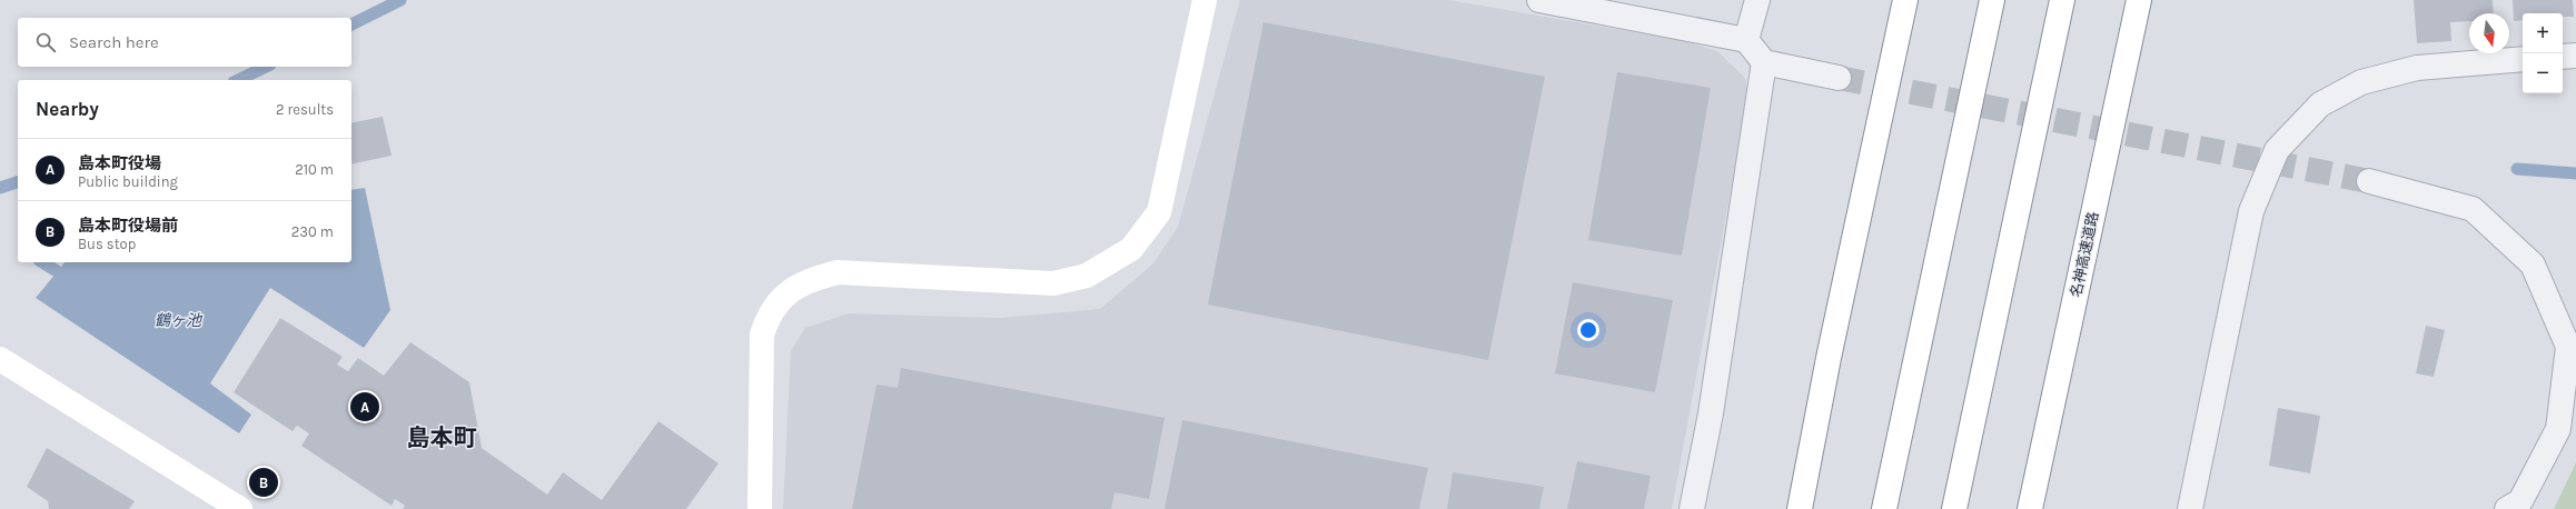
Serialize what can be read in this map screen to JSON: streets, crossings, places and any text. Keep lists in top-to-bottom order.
{
  "streets": {
    "main road": ["名神高速道路"]
  },
  "districts": ["島本町"],
  "water": ["鶴ヶ池"],
  "north": "bottom",
  "page": {
    "map_buttons": ["+", "−"],
    "search": "Search here",
    "heading": ["Nearby", "2 results"],
    "list": [
      {
        "mark": "A",
        "name": "島本町役場",
        "note": "Public building",
        "value": "210 m"
      },
      {
        "mark": "B",
        "name": "島本町役場前",
        "note": "Bus stop",
        "value": "230 m"
      }
    ],
    "pins": ["A", "B"]
  }
}
